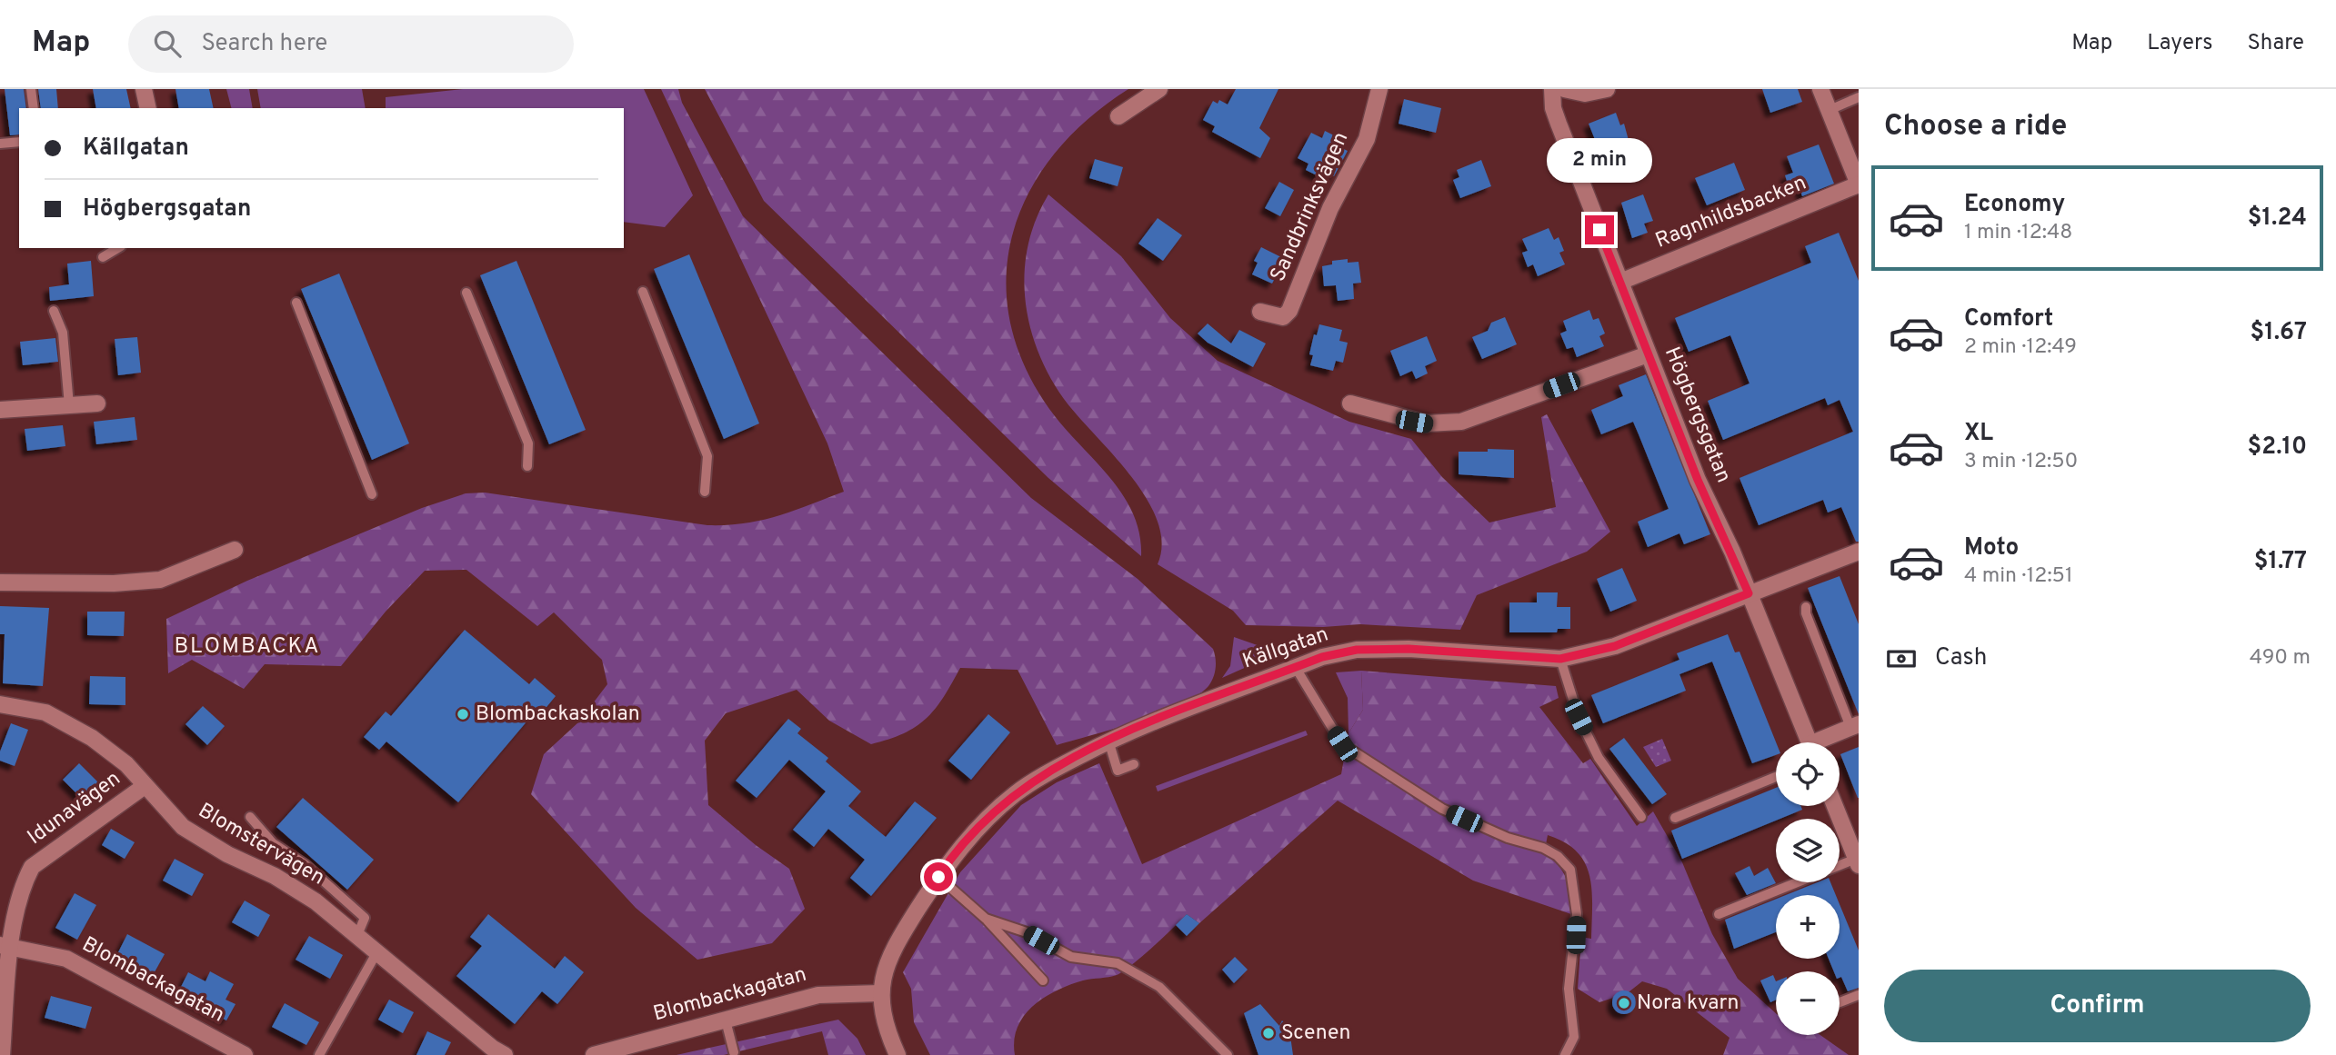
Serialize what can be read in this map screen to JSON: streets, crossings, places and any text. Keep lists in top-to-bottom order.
{
  "streets": {
    "street": [
      "Sandbrinksvägen",
      "Ragnhildsbacken",
      "Högbergsgatan",
      "Källgatan",
      "Idunavägen",
      "Blomstervägen",
      "Blombackagatan"
    ]
  },
  "crossings": [
    ["Ragnhildsbacken", "Högbergsgatan"],
    ["Högbergsgatan", "Källgatan"],
    ["Källgatan", "Blombackagatan"],
    ["Idunavägen", "Blomstervägen"],
    ["Idunavägen", "Blombackagatan"]
  ],
  "districts": ["BLOMBACKA"],
  "places": ["Blombackaskolan", "Nora kvarn", "Scenen"],
  "page": {
    "header": "Map",
    "search": "Search here",
    "nav": ["Map", "Layers", "Share"],
    "heading": "Choose a ride",
    "banner": ["Källgatan", "Högbergsgatan"],
    "bubble": "2 min",
    "list": [
      {
        "name": "Economy",
        "note": "1 min · 12:48",
        "value": "$1.24"
      },
      {
        "name": "Comfort",
        "note": "2 min · 12:49",
        "value": "$1.67"
      },
      {
        "name": "XL",
        "note": "3 min · 12:50",
        "value": "$2.10"
      },
      {
        "name": "Moto",
        "note": "4 min · 12:51",
        "value": "$1.77"
      }
    ],
    "pay": ["Cash", "490 m"],
    "map_buttons": ["+", "−"],
    "buttons": "Confirm"
  }
}
